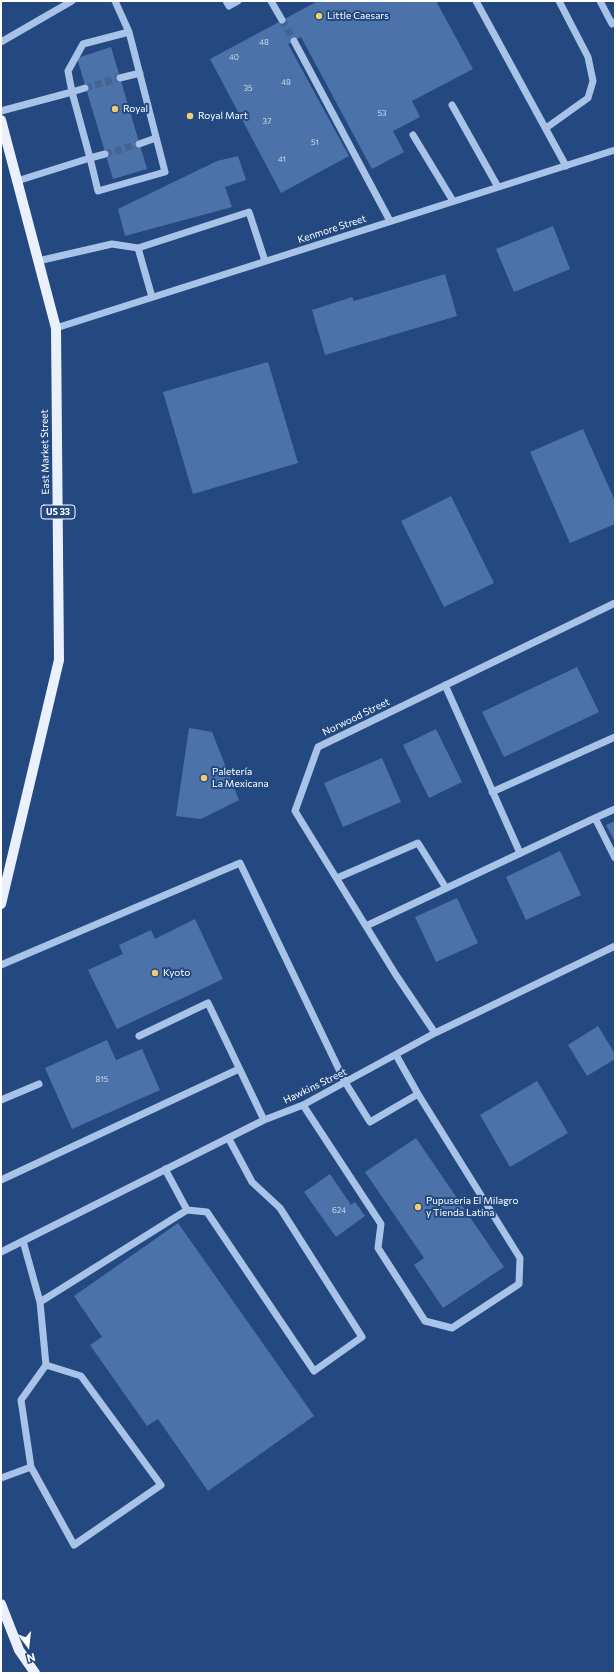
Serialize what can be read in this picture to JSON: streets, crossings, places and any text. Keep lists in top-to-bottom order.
{
  "streets": {
    "main road": ["East Market Street", "US 33"],
    "street": ["Kenmore Street", "Norwood Street", "Hawkins Street"]
  },
  "crossings": [
    ["Kenmore Street", "East Market Street"],
    ["Norwood Street", "Hawkins Street"]
  ],
  "places": [
    "Little Caesars",
    "Royal",
    "Royal Mart",
    "Paletería La Mexicana",
    "Kyoto",
    "Pupuseria El Milagro y Tienda Latina"
  ],
  "house_numbers": [
    "48",
    "40",
    "48",
    "35",
    "53",
    "37",
    "51",
    "41",
    "815",
    "624"
  ],
  "north": "bottom"
}
